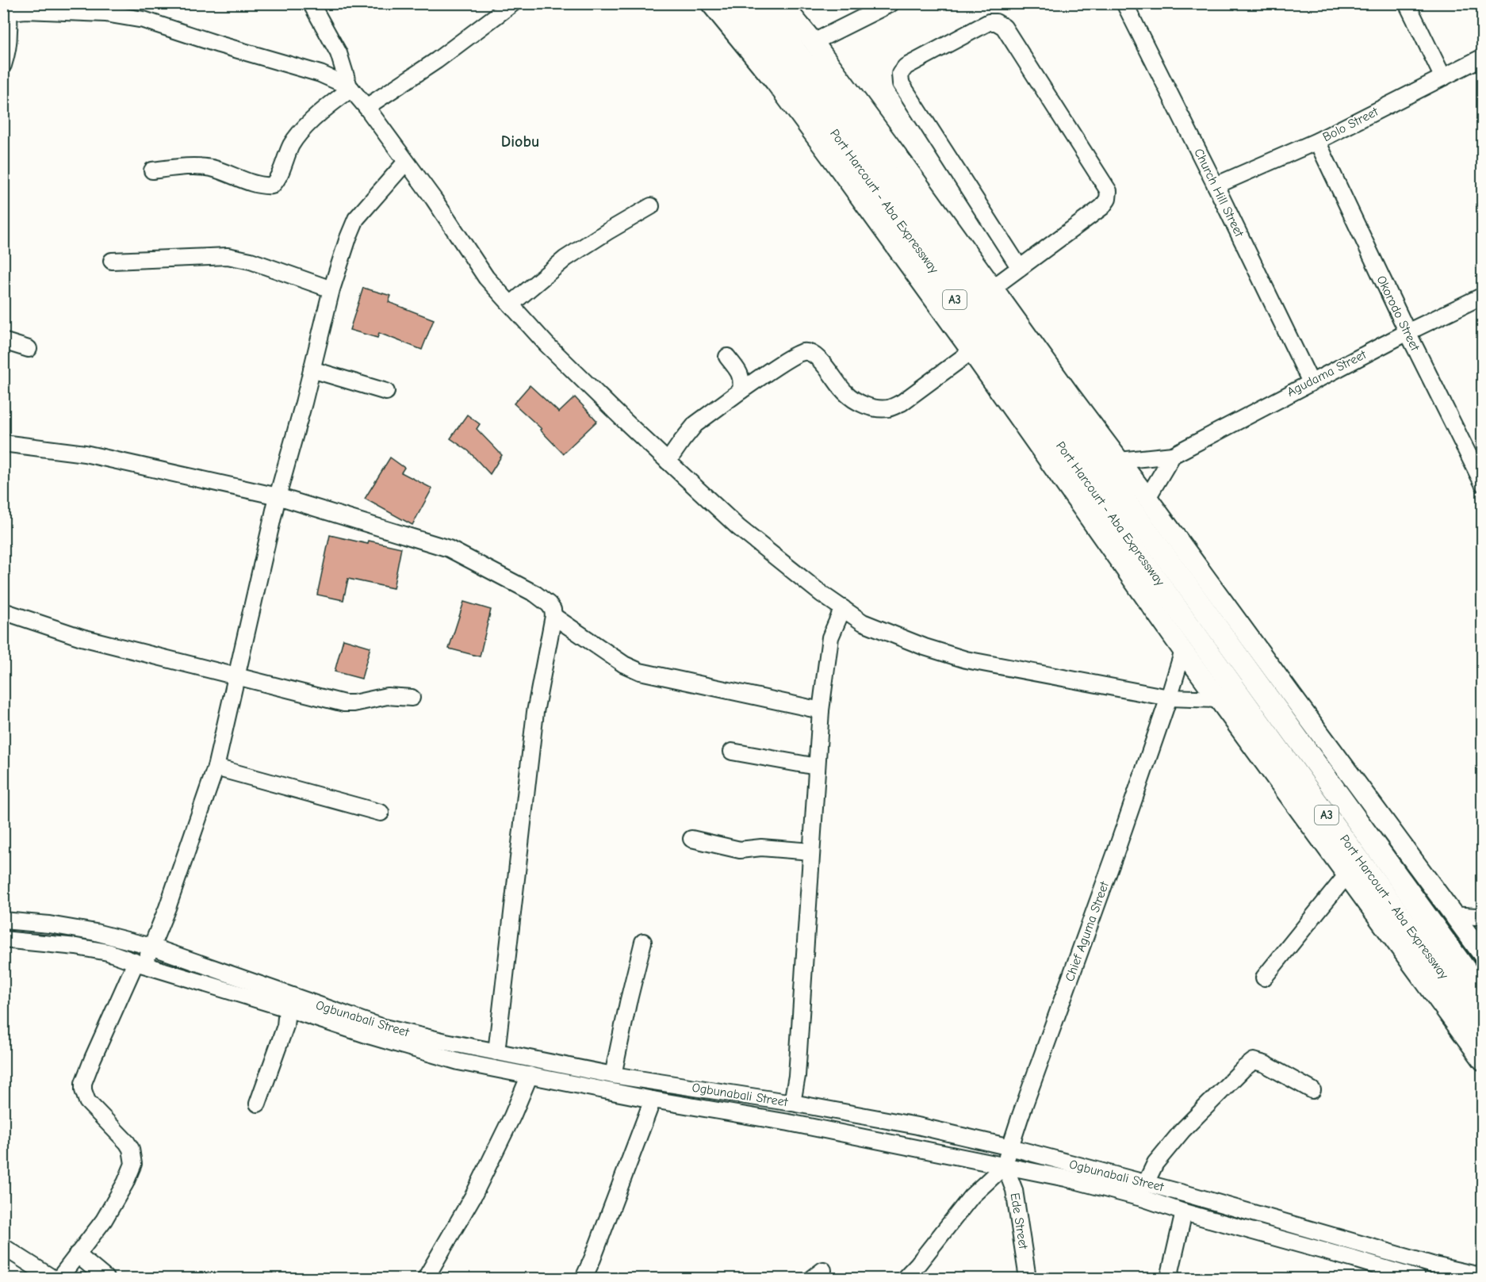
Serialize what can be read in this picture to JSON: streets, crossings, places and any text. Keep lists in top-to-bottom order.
{
  "streets": {
    "highway": ["Port Harcourt - Aba Expressway", "A3"],
    "street": [
      "Bolo Street",
      "Church Hill Street",
      "Okorodo Street",
      "Agudama Street",
      "Chief Aguma Street",
      "Ogbunabali Street",
      "Ede Street"
    ]
  },
  "crossings": [
    ["Bolo Street", "Church Hill Street"],
    ["Bolo Street", "Okorodo Street"],
    ["Church Hill Street", "Agudama Street"],
    ["Okorodo Street", "Agudama Street"],
    ["Chief Aguma Street", "Ogbunabali Street"],
    ["Chief Aguma Street", "Ede Street"],
    ["Ogbunabali Street", "Ede Street"]
  ],
  "districts": ["Diobu"]
}
